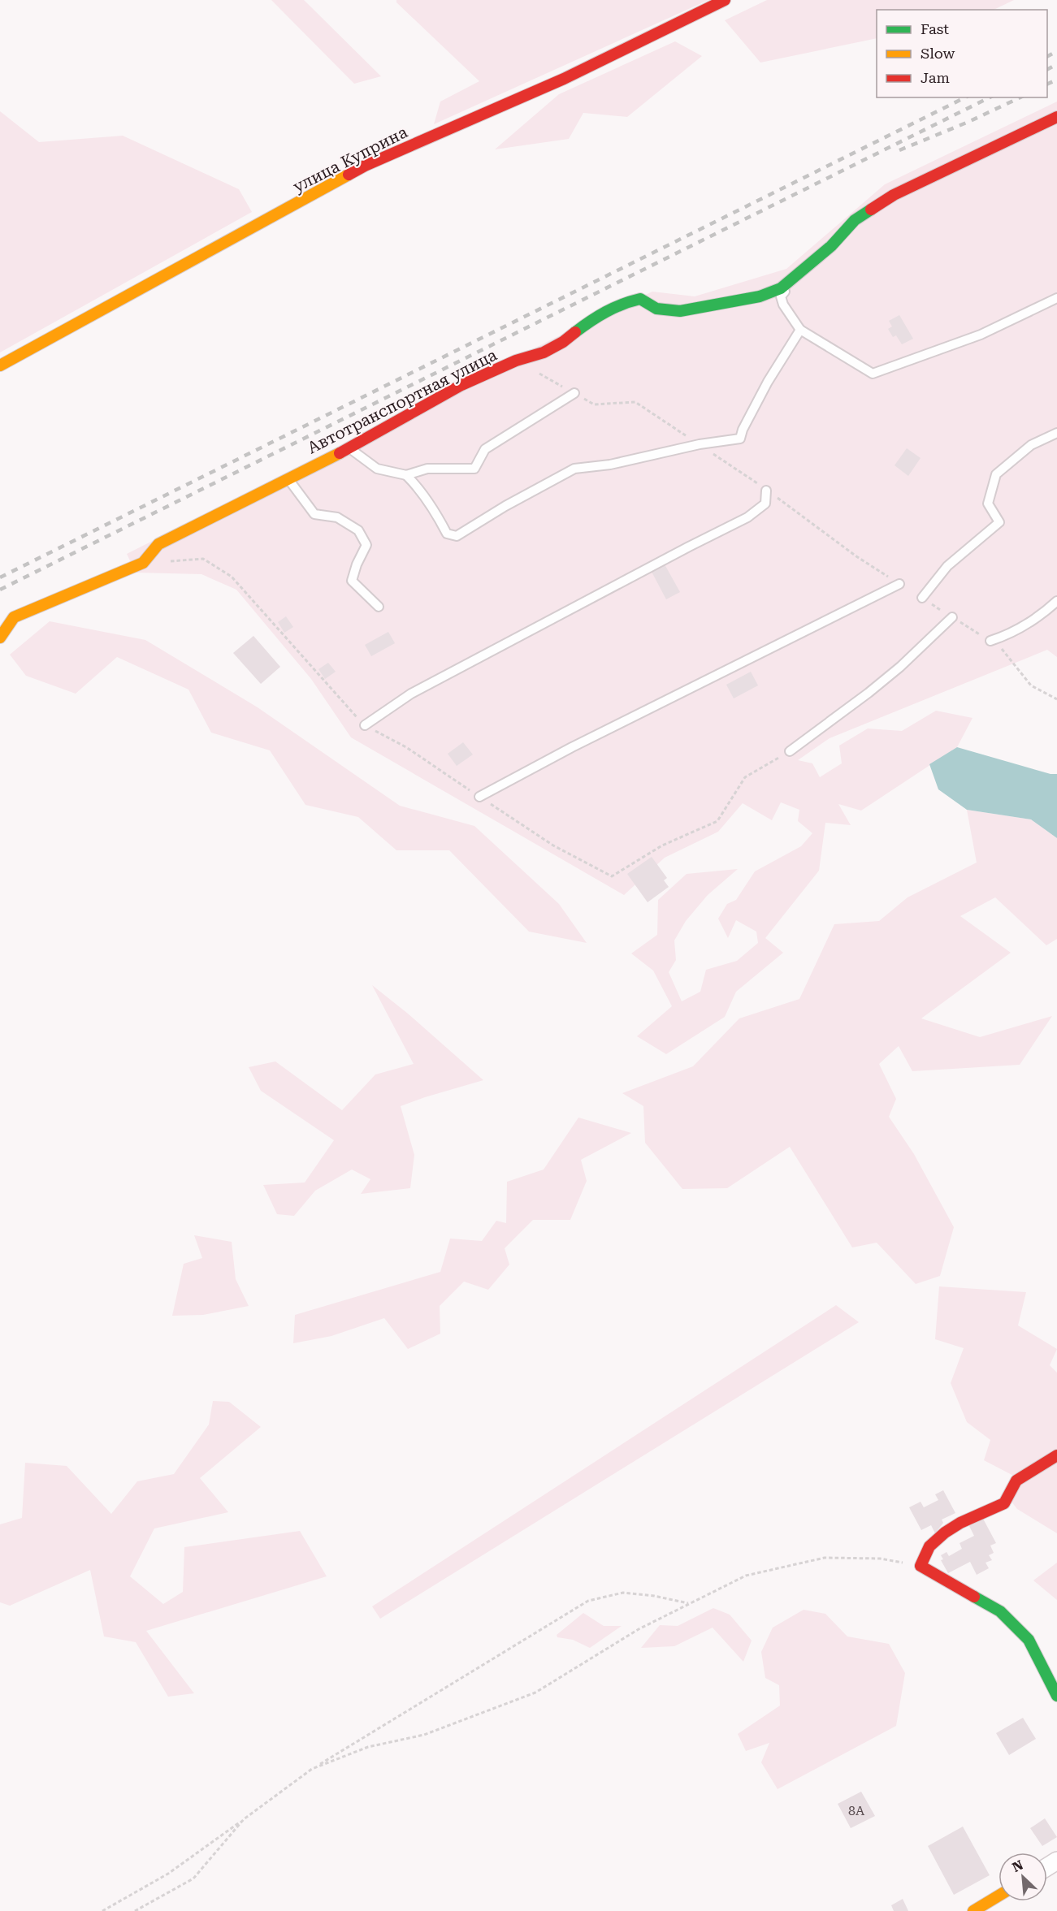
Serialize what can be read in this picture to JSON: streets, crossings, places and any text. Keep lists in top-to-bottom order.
{
  "streets": {
    "street": ["улица Куприна", "Автотранспортная улица"]
  },
  "house_numbers": ["8А"],
  "legend": ["Fast", "Slow", "Jam"],
  "north": "top left"
}
